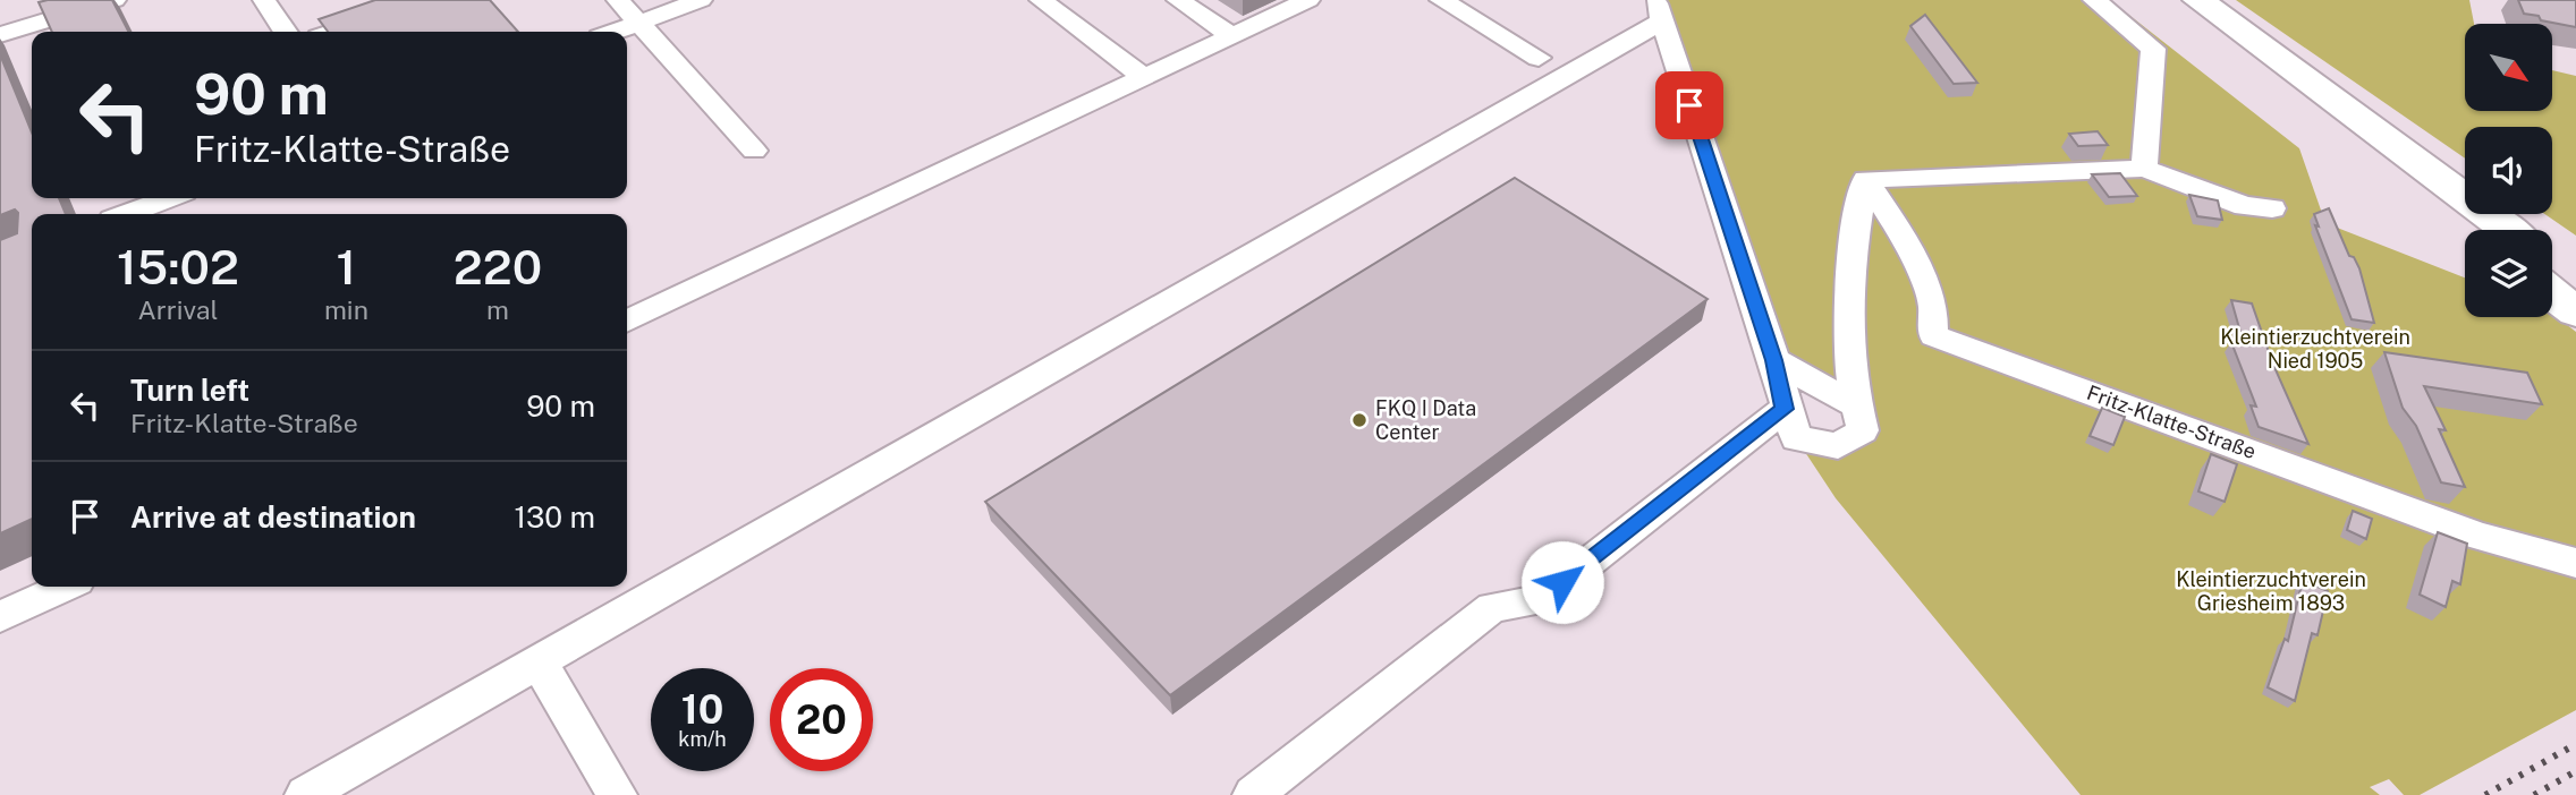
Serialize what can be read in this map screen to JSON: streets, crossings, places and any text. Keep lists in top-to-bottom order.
{
  "streets": {
    "street": ["Fritz-Klatte-Straße"]
  },
  "parks": ["Kleintierzuchtverein Nied 1905", "Kleintierzuchtverein Griesheim 1893"],
  "places": ["FKQ I Data Center"],
  "north": "bottom right",
  "page": {
    "turn": ["90 m", "Fritz-Klatte-Straße"],
    "eta": [
      "15:02",
      "Arrival",
      "1",
      "min",
      "220",
      "m"
    ],
    "list": [
      {
        "name": "Turn left",
        "note": "Fritz-Klatte-Straße",
        "value": "90 m"
      },
      {
        "name": "Arrive at destination",
        "value": "130 m"
      }
    ],
    "speed": "10 km/h",
    "limit": "20"
  }
}
